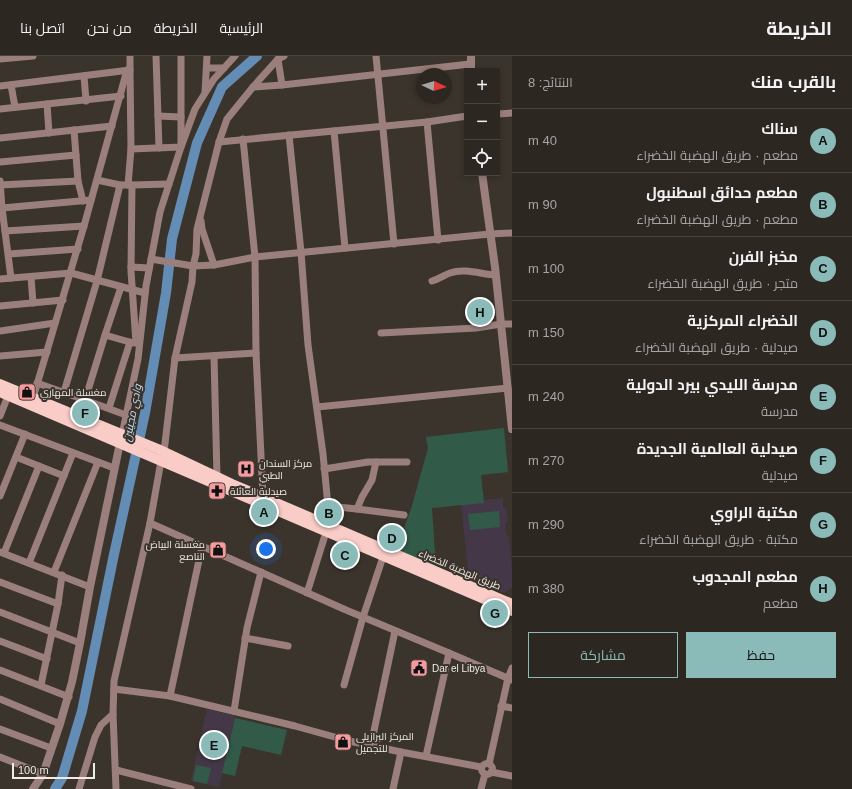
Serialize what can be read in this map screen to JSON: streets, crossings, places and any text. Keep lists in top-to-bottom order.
{
  "streets": {
    "main road": ["طريق الهضبة الخضراء"]
  },
  "water": ["وادي مجينين"],
  "places": {
    "shop": ["مغسلة المهاري", "مغسلة البياض الناصع", "المركز البرازيلى للتجميل"],
    "hospital": ["مركز السندان الطبي"],
    "pharmacy": ["صيدلية العائلة"],
    "public building": ["Dar el Libya"]
  },
  "scale_bar": "100 m",
  "north": "right",
  "page": {
    "header": "الخريطة",
    "nav": [
      "الرئيسية",
      "الخريطة",
      "من نحن",
      "اتصل بنا"
    ],
    "heading": ["بالقرب منك", "النتائج: 8"],
    "map_buttons": ["+", "−"],
    "list": [
      {
        "mark": "A",
        "name": "سناك",
        "note": "مطعم · طريق الهضبة الخضراء",
        "value": "40 m"
      },
      {
        "mark": "B",
        "name": "مطعم حدائق اسطنبول",
        "note": "مطعم · طريق الهضبة الخضراء",
        "value": "90 m"
      },
      {
        "mark": "C",
        "name": "مخبز الفرن",
        "note": "متجر · طريق الهضبة الخضراء",
        "value": "100 m"
      },
      {
        "mark": "D",
        "name": "الخضراء المركزية",
        "note": "صيدلية · طريق الهضبة الخضراء",
        "value": "150 m"
      },
      {
        "mark": "E",
        "name": "مدرسة الليدي بيرد الدولية",
        "note": "مدرسة",
        "value": "240 m"
      },
      {
        "mark": "F",
        "name": "صيدلية العالمية الجديدة",
        "note": "صيدلية",
        "value": "270 m"
      },
      {
        "mark": "G",
        "name": "مكتبة الراوي",
        "note": "مكتبة · طريق الهضبة الخضراء",
        "value": "290 m"
      },
      {
        "mark": "H",
        "name": "مطعم المجدوب",
        "note": "مطعم",
        "value": "380 m"
      }
    ],
    "pins": [
      "H",
      "F",
      "A",
      "B",
      "D",
      "C",
      "G",
      "E"
    ],
    "buttons": ["حفظ", "مشاركة"],
    "scale": "100 m"
  }
}
